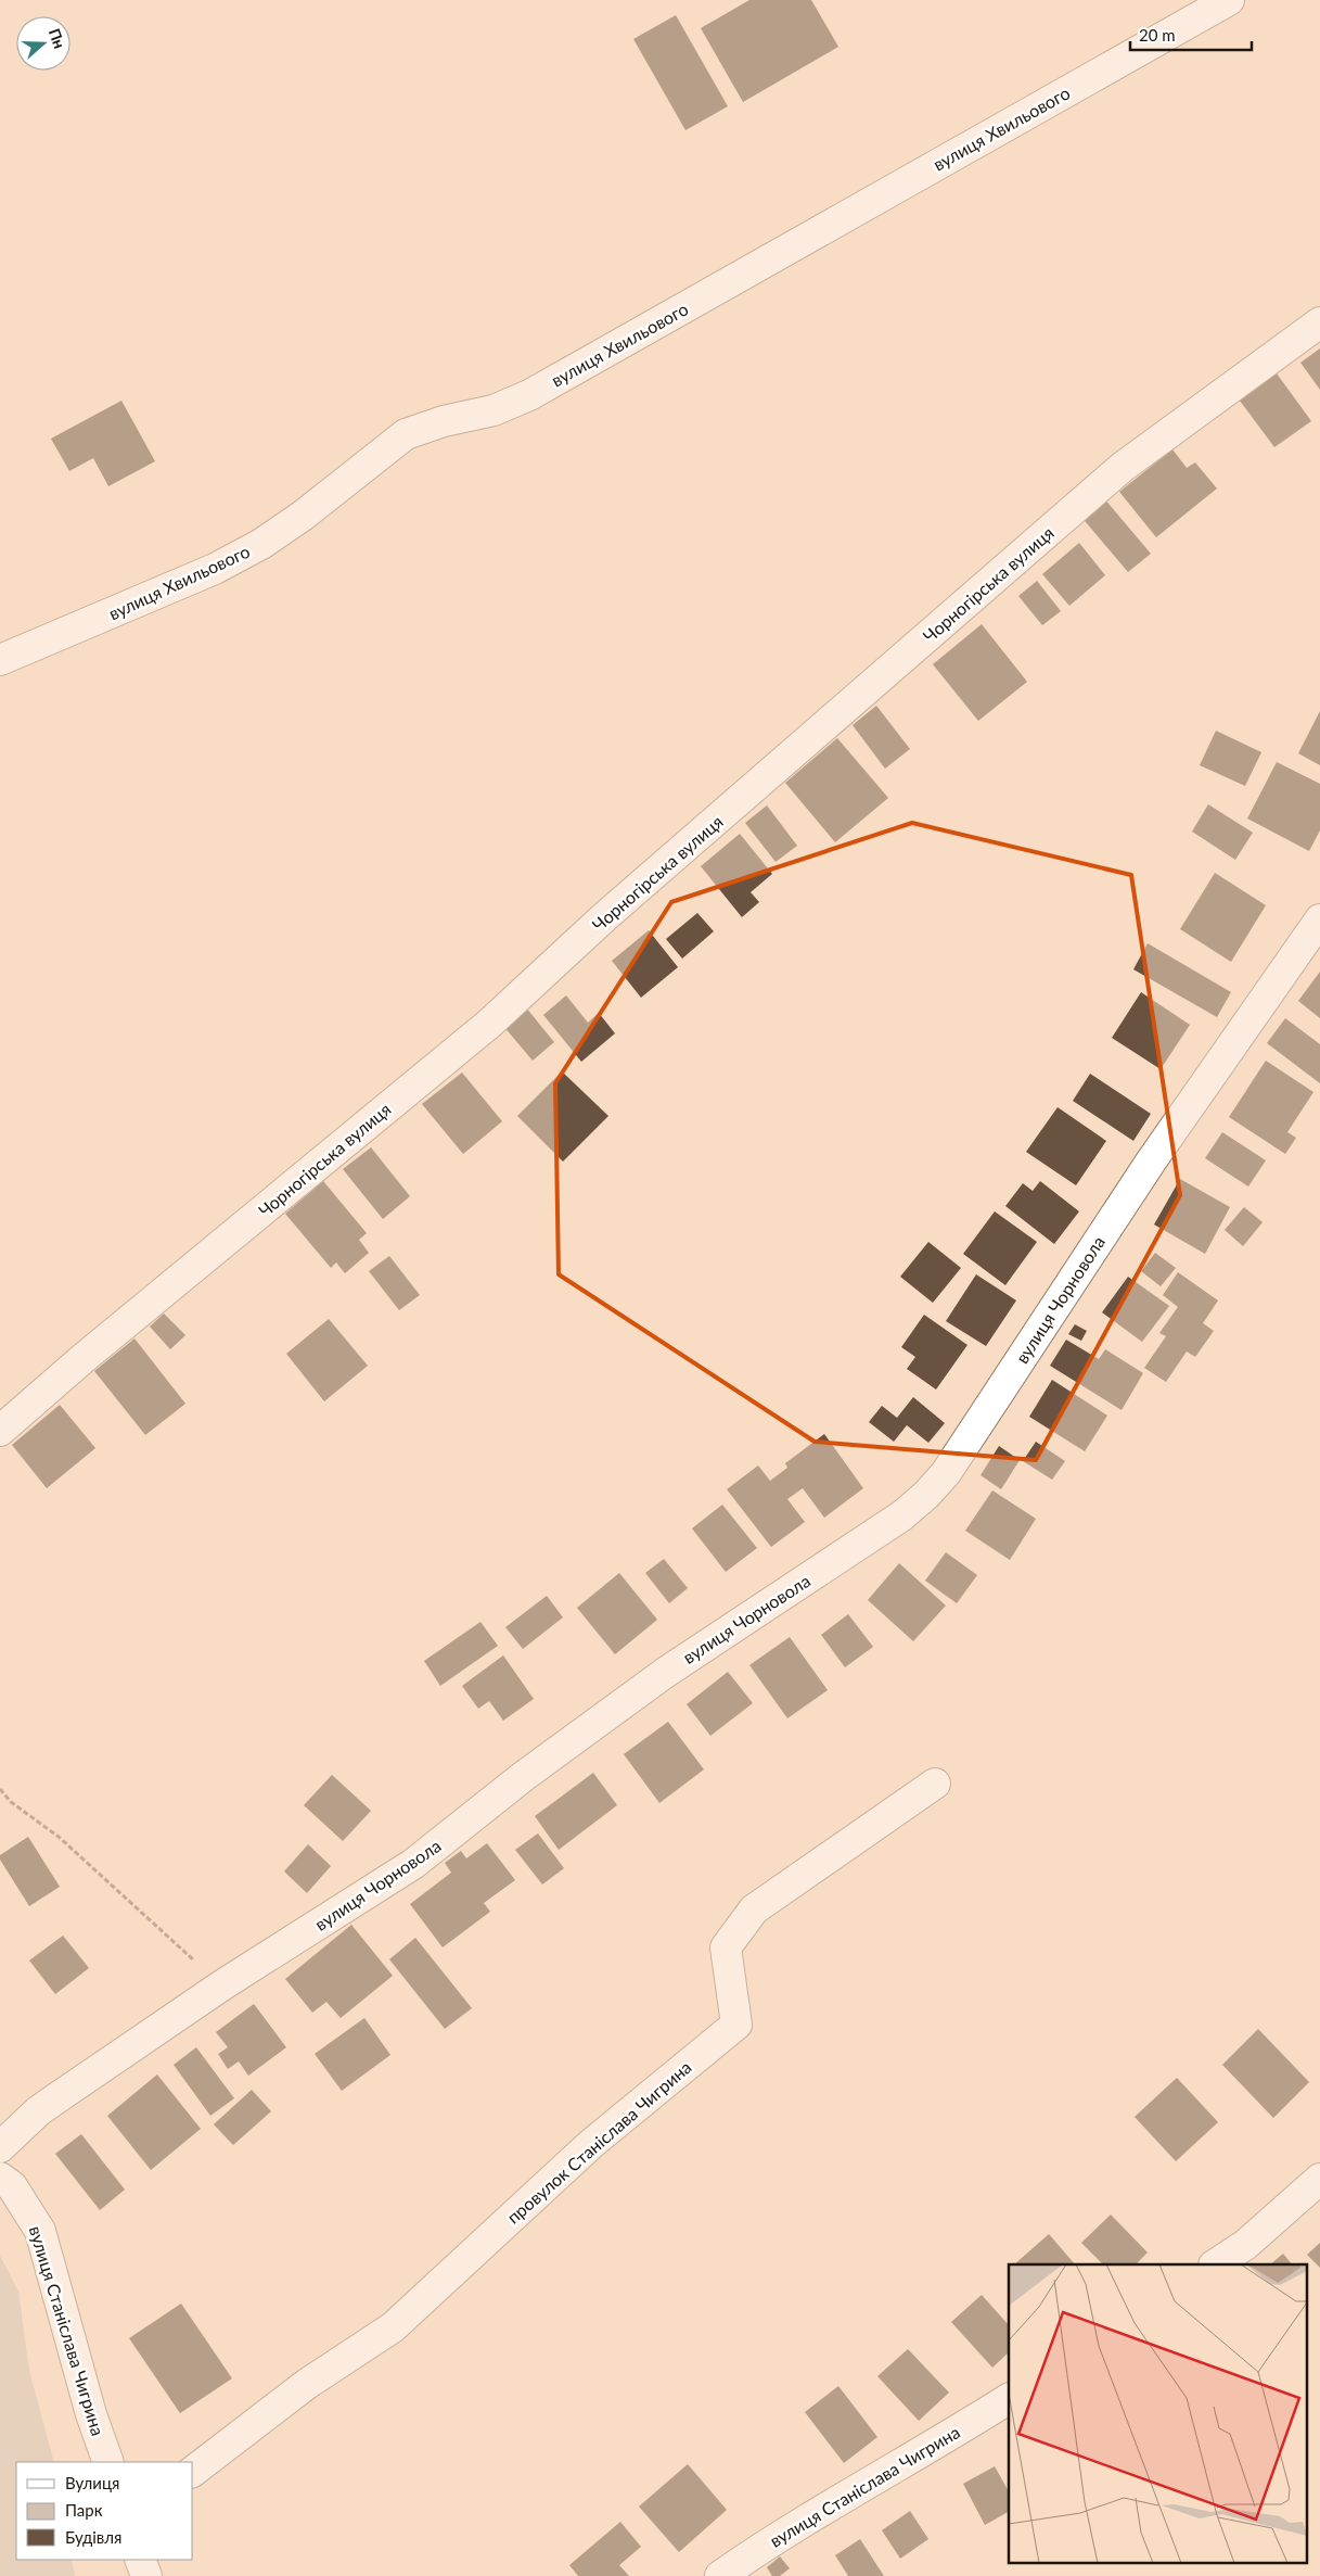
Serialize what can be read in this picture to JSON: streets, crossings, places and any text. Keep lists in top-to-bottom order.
{
  "streets": {
    "street": [
      "вулиця Хвильового",
      "Чорногірська вулиця",
      "вулиця Чорновола",
      "провулок Станіслава Чигрина",
      "вулиця Станіслава Чигрина"
    ]
  },
  "legend": ["Вулиця", "Парк", "Будівля"],
  "scale_bar": "20 m",
  "north": "right"
}
